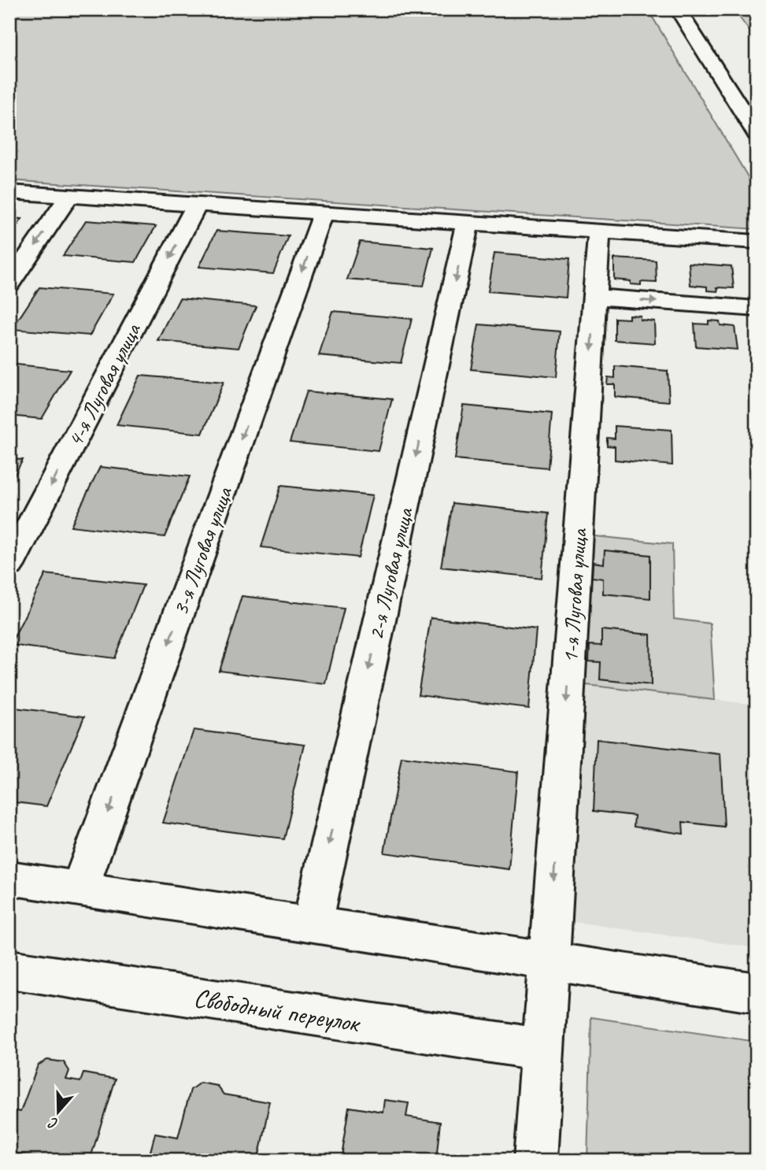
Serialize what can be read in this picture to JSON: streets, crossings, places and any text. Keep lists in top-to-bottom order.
{
  "streets": {
    "street": [
      "4-я Луговая улица",
      "3-я Луговая улица",
      "2-я Луговая улица",
      "1-я Луговая улица",
      "Свободный переулок"
    ]
  },
  "crossings": [
    ["1-я Луговая улица", "Свободный переулок"]
  ],
  "one_way": [
    "4-я Луговая улица",
    "3-я Луговая улица",
    "2-я Луговая улица",
    "1-я Луговая улица"
  ],
  "north": "bottom"
}
